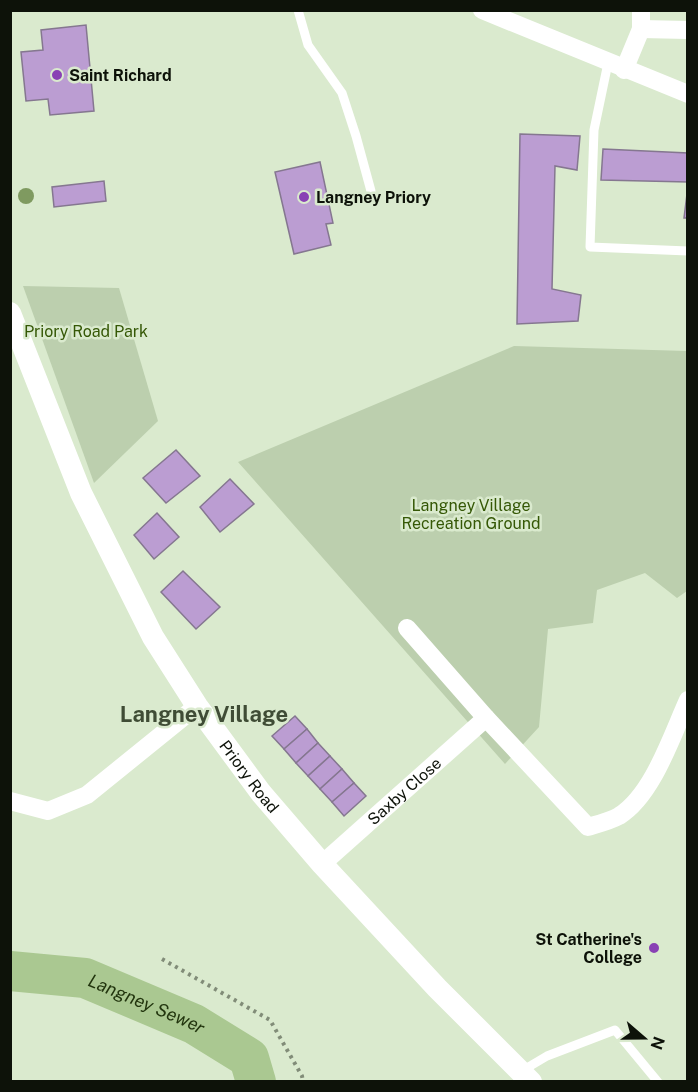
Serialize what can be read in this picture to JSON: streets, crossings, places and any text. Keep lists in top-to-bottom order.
{
  "streets": {
    "street": ["Priory Road", "Saxby Close"]
  },
  "crossings": [
    ["Priory Road", "Saxby Close"]
  ],
  "districts": ["Langney Village"],
  "water": ["Langney Sewer"],
  "parks": ["Priory Road Park", "Langney Village Recreation Ground"],
  "places": ["Saint Richard", "Langney Priory", "St Catherine's College"],
  "north": "right"
}
